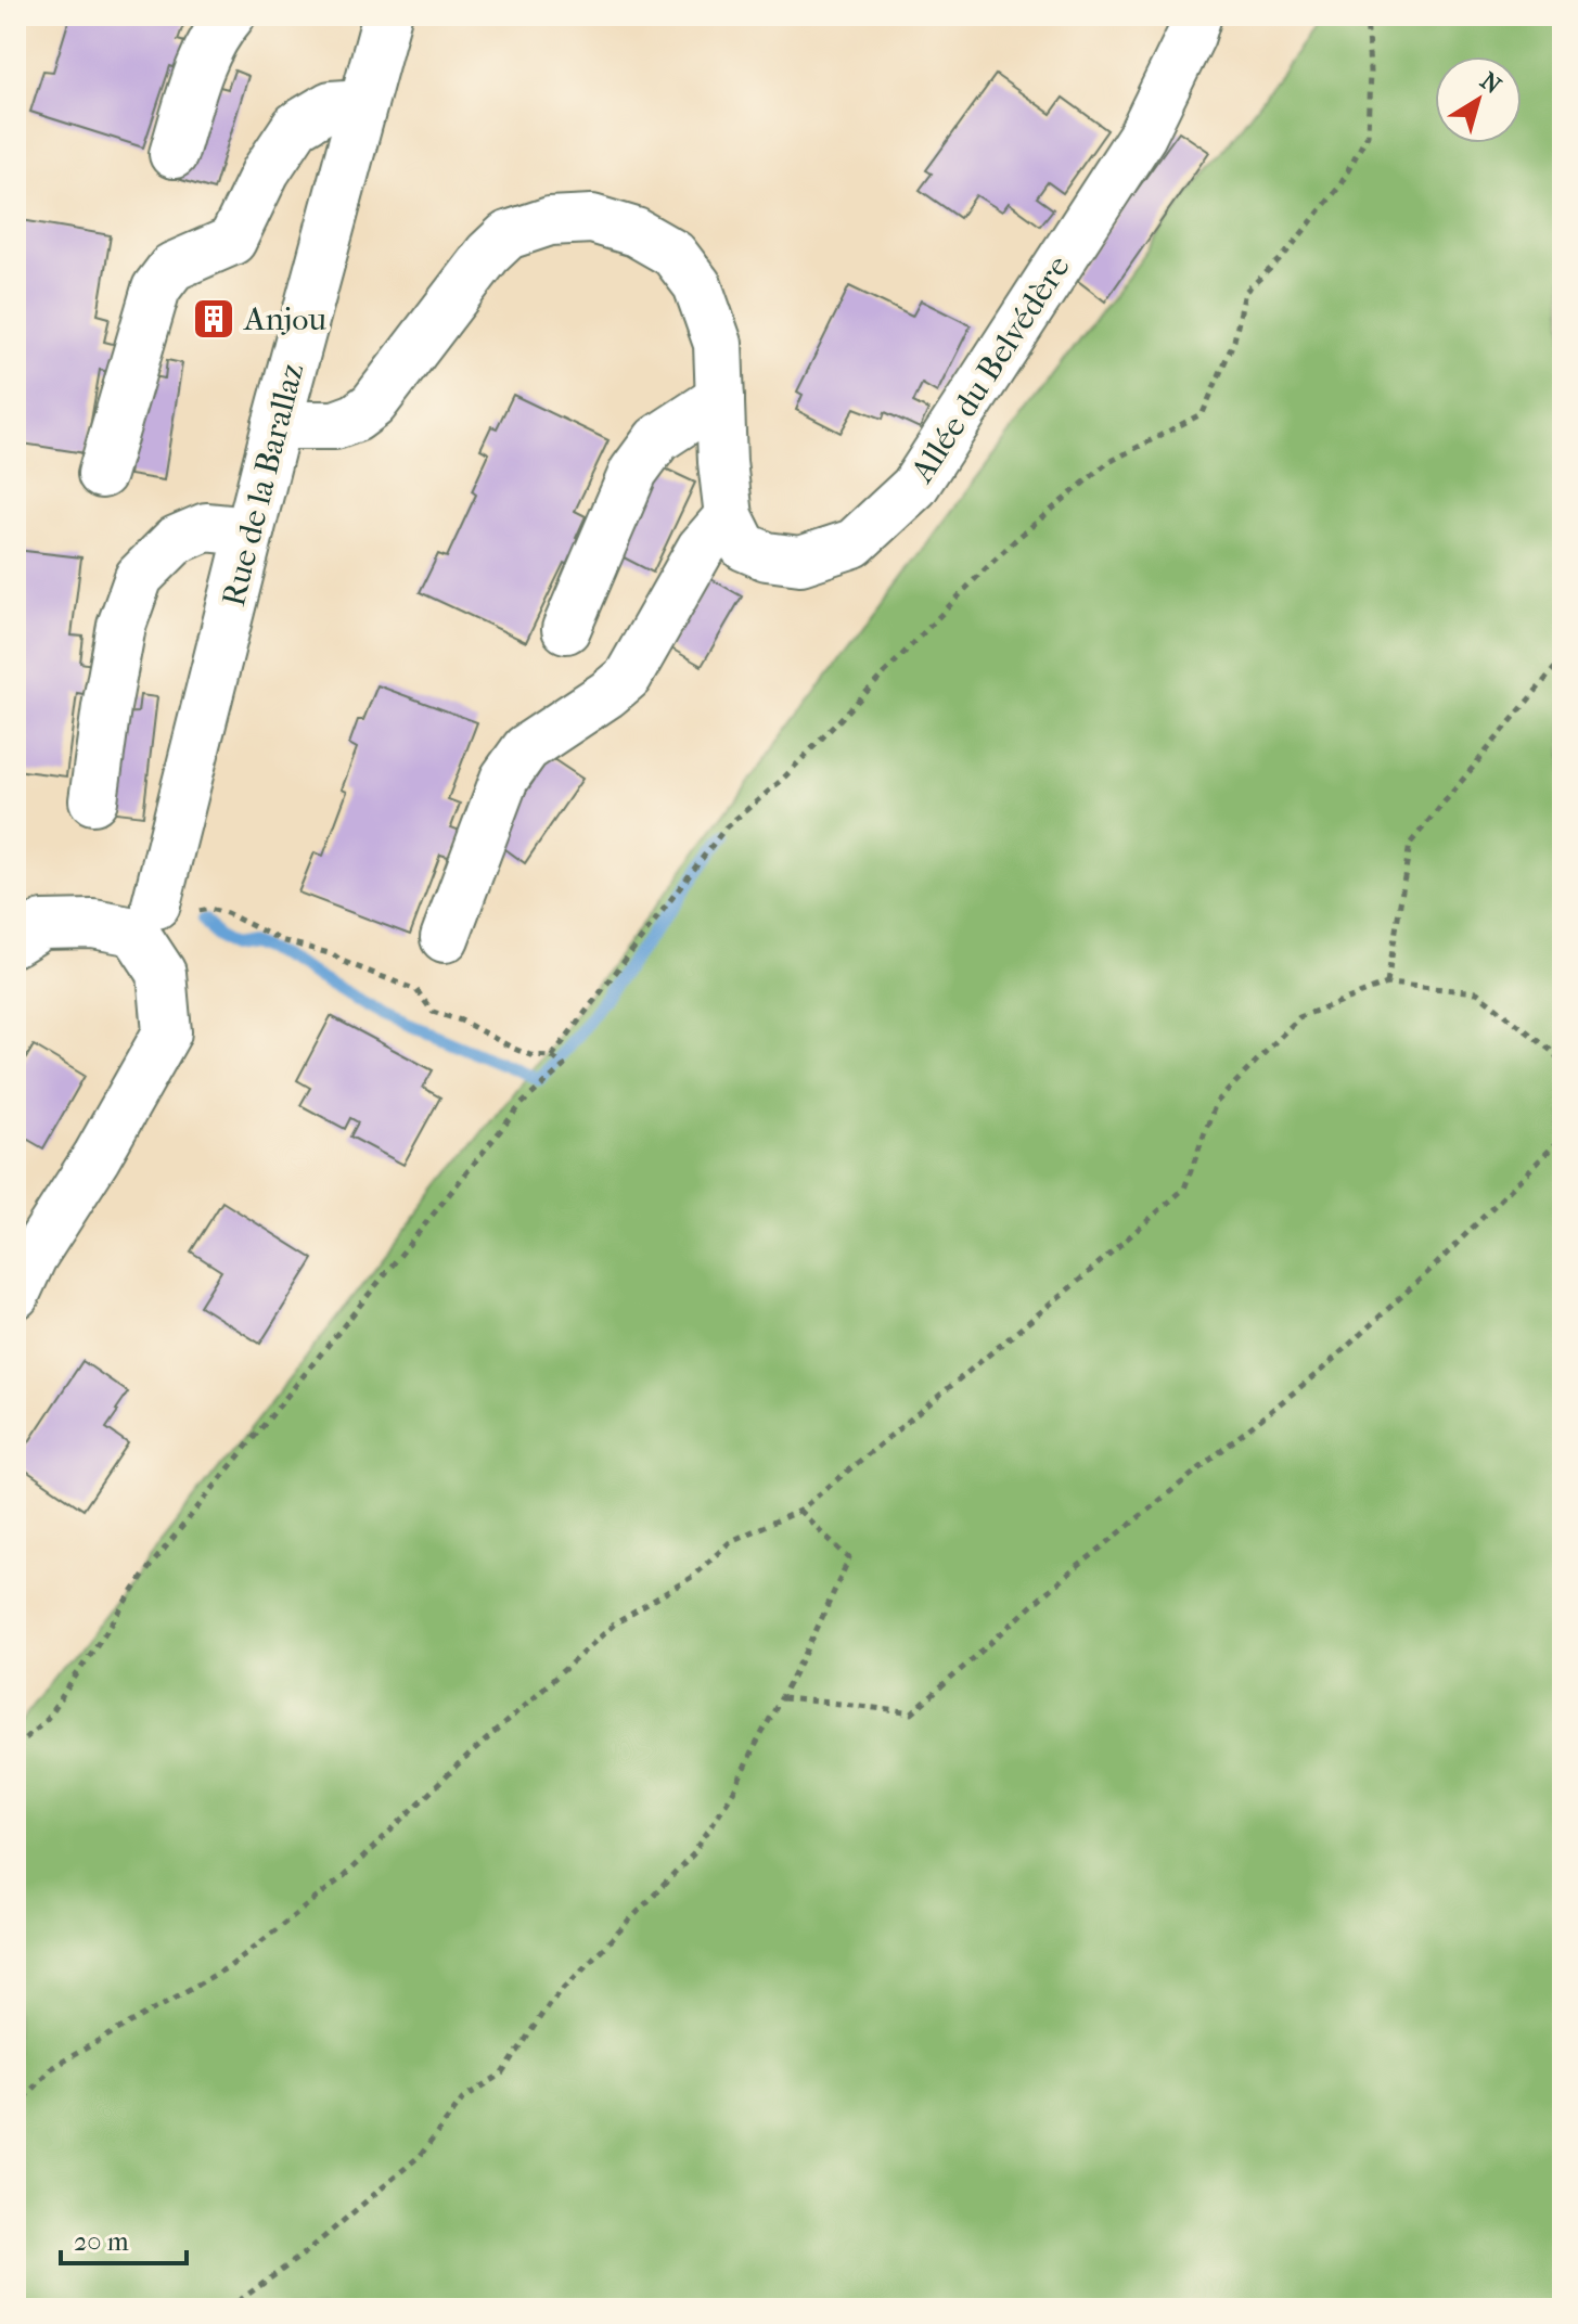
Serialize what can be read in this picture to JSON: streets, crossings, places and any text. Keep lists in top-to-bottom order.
{
  "streets": {
    "street": ["Allée du Belvédère", "Rue de la Barallaz"]
  },
  "crossings": [
    ["Allée du Belvédère", "Rue de la Barallaz"]
  ],
  "places": {
    "building": ["Anjou"]
  },
  "scale_bar": "20 m",
  "north": "top right"
}
